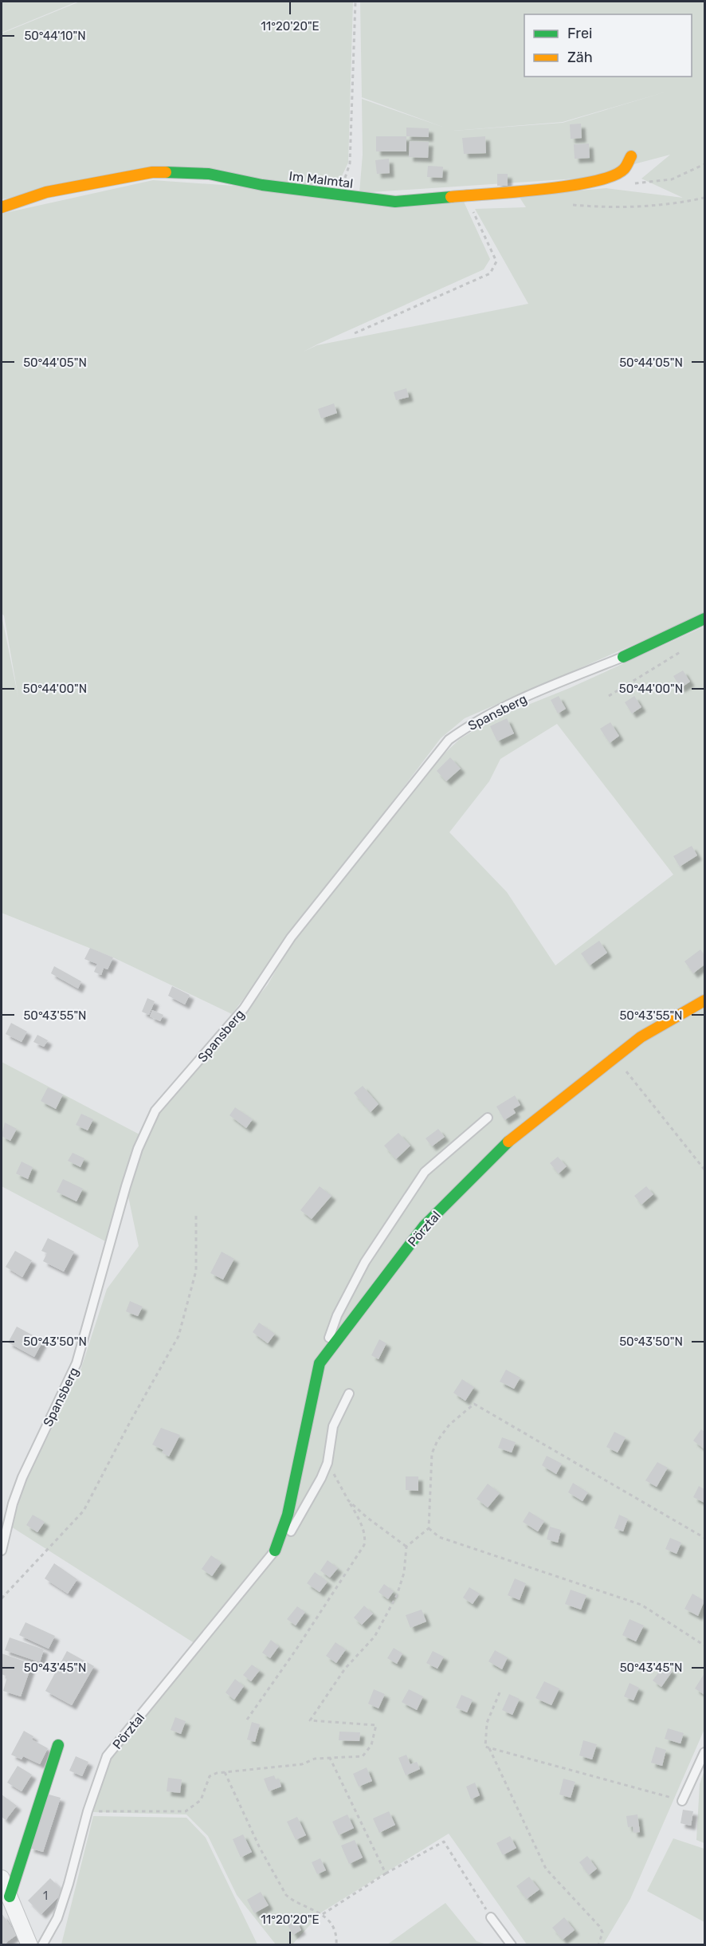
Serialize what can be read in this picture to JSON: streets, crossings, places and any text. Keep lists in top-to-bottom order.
{
  "streets": {
    "street": ["Im Malmtal", "Pörztal"],
    "lane": ["Spansberg"]
  },
  "house_numbers": ["1"],
  "legend": ["Frei", "Zäh"],
  "coordinates": [
    "11°20'20\"E",
    "50°44'10\"N",
    "50°44'05\"N",
    "50°44'00\"N",
    "50°43'55\"N",
    "50°43'50\"N",
    "50°43'45\"N"
  ]
}
